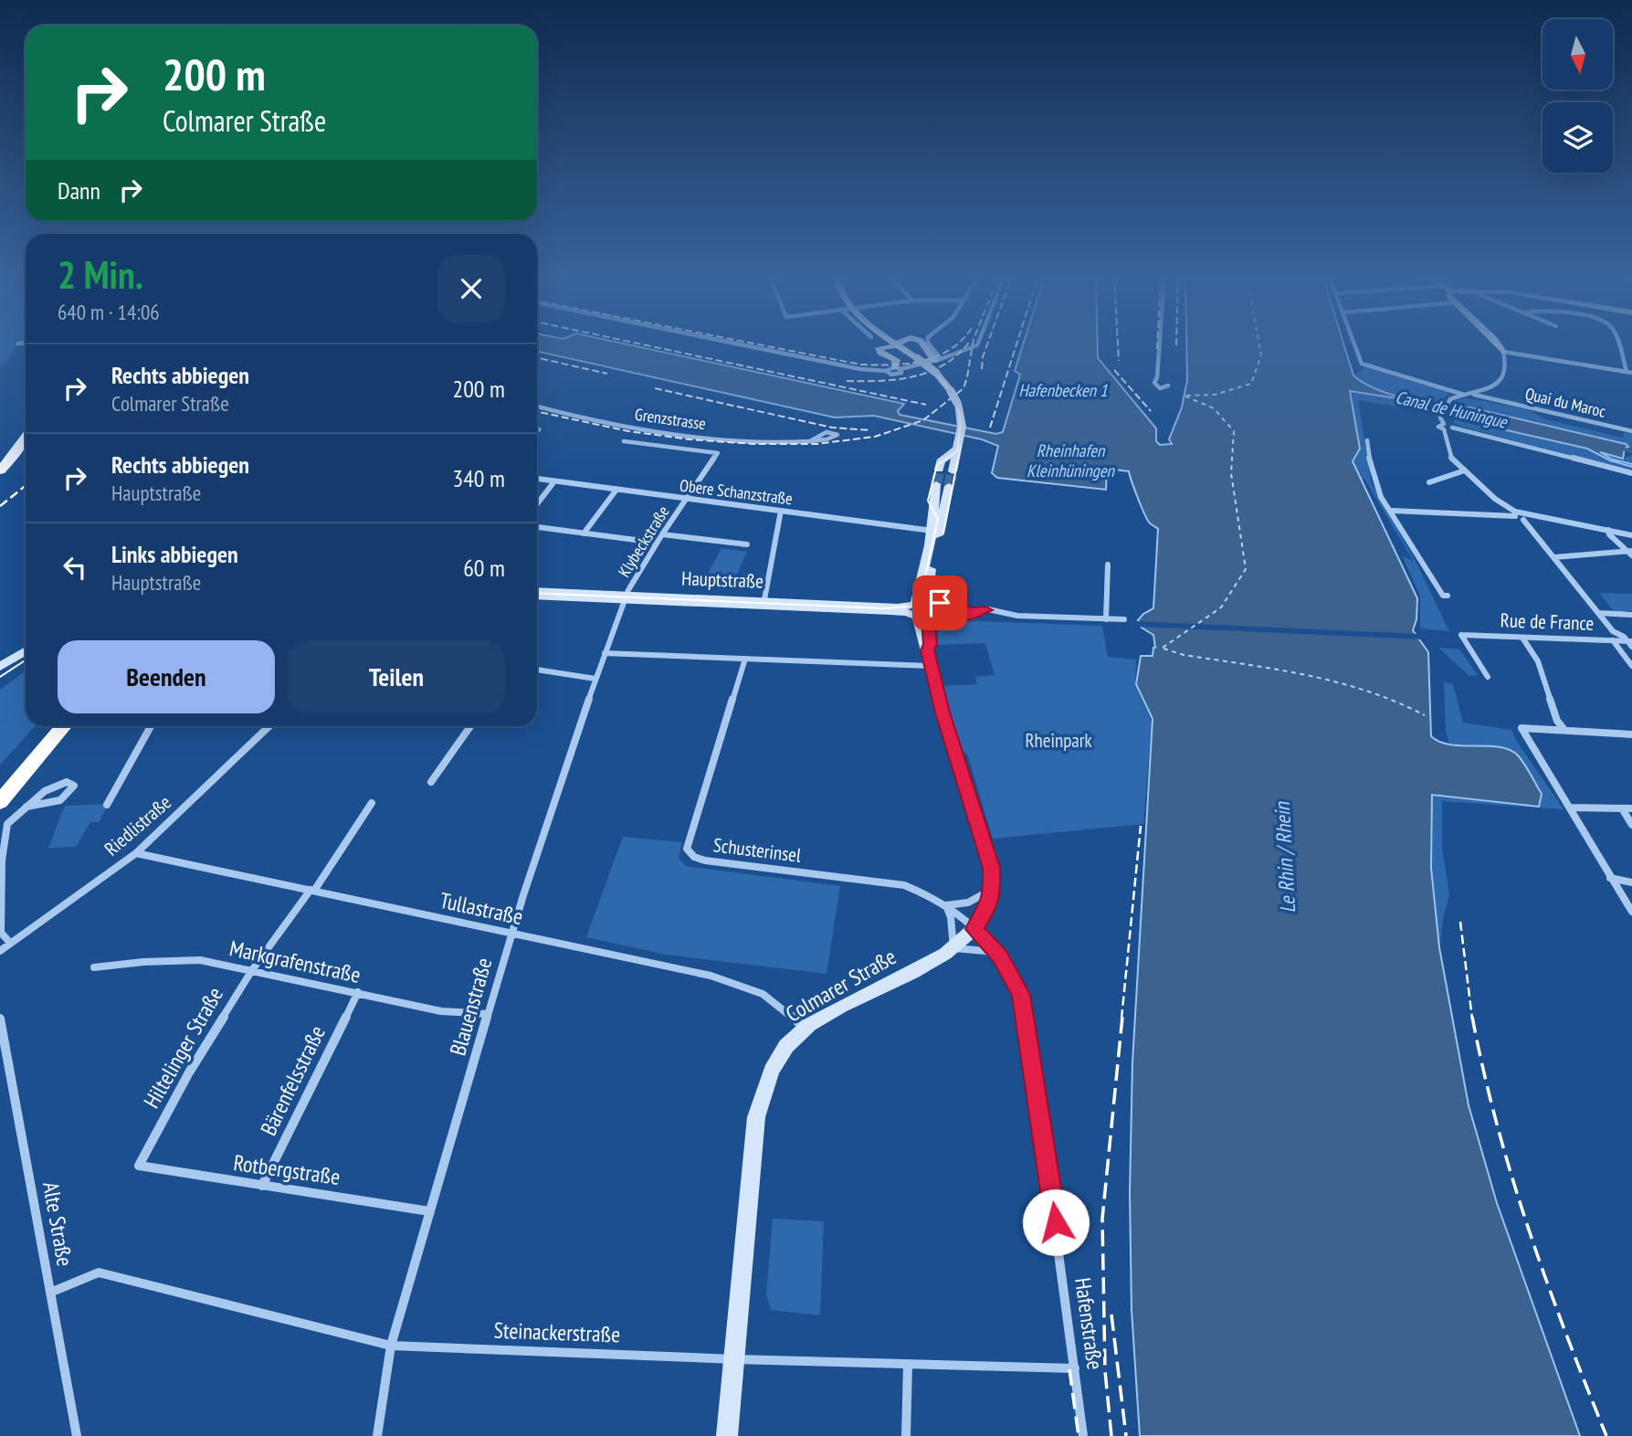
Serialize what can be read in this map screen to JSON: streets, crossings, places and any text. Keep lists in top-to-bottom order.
{
  "streets": {
    "main road": ["Hauptstraße", "Colmarer Straße"],
    "street": [
      "Quai du Maroc",
      "Grenzstrasse",
      "Obere Schanzstraße",
      "Klybeckstraße",
      "Rue de France",
      "Riedlistraße",
      "Schusterinsel",
      "Tullastraße",
      "Markgrafenstraße",
      "Blauenstraße",
      "Hiltelinger Straße",
      "Bärenfelsstraße",
      "Rotbergstraße",
      "Alte Straße",
      "Hafenstraße",
      "Steinackerstraße"
    ]
  },
  "crossings": [
    ["Obere Schanzstraße", "Klybeckstraße"],
    ["Klybeckstraße", "Hauptstraße"],
    ["Klybeckstraße", "Blauenstraße"],
    ["Hauptstraße", "Colmarer Straße"],
    ["Hauptstraße", "Blauenstraße"],
    ["Riedlistraße", "Tullastraße"],
    ["Schusterinsel", "Colmarer Straße"],
    ["Schusterinsel", "Hafenstraße"],
    ["Tullastraße", "Colmarer Straße"],
    ["Tullastraße", "Blauenstraße"],
    ["Tullastraße", "Hiltelinger Straße"],
    ["Markgrafenstraße", "Blauenstraße"],
    ["Markgrafenstraße", "Hiltelinger Straße"],
    ["Markgrafenstraße", "Bärenfelsstraße"],
    ["Colmarer Straße", "Hafenstraße"],
    ["Colmarer Straße", "Steinackerstraße"],
    ["Blauenstraße", "Rotbergstraße"],
    ["Blauenstraße", "Steinackerstraße"],
    ["Hiltelinger Straße", "Rotbergstraße"],
    ["Bärenfelsstraße", "Rotbergstraße"],
    ["Alte Straße", "Steinackerstraße"],
    ["Hafenstraße", "Steinackerstraße"]
  ],
  "water": [
    "Hafenbecken 1",
    "Canal de Huningue",
    "Rheinhafen Kleinhüningen",
    "Le Rhin / Rhein"
  ],
  "parks": ["Rheinpark"],
  "north": "bottom",
  "page": {
    "turn": ["200 m", "Colmarer Straße"],
    "then": "Dann",
    "heading": ["2 Min.", "640 m · 14:06"],
    "list": [
      {
        "name": "Rechts abbiegen",
        "note": "Colmarer Straße",
        "value": "200 m"
      },
      {
        "name": "Rechts abbiegen",
        "note": "Hauptstraße",
        "value": "340 m"
      },
      {
        "name": "Links abbiegen",
        "note": "Hauptstraße",
        "value": "60 m"
      }
    ],
    "buttons": ["Beenden", "Teilen"]
  }
}
